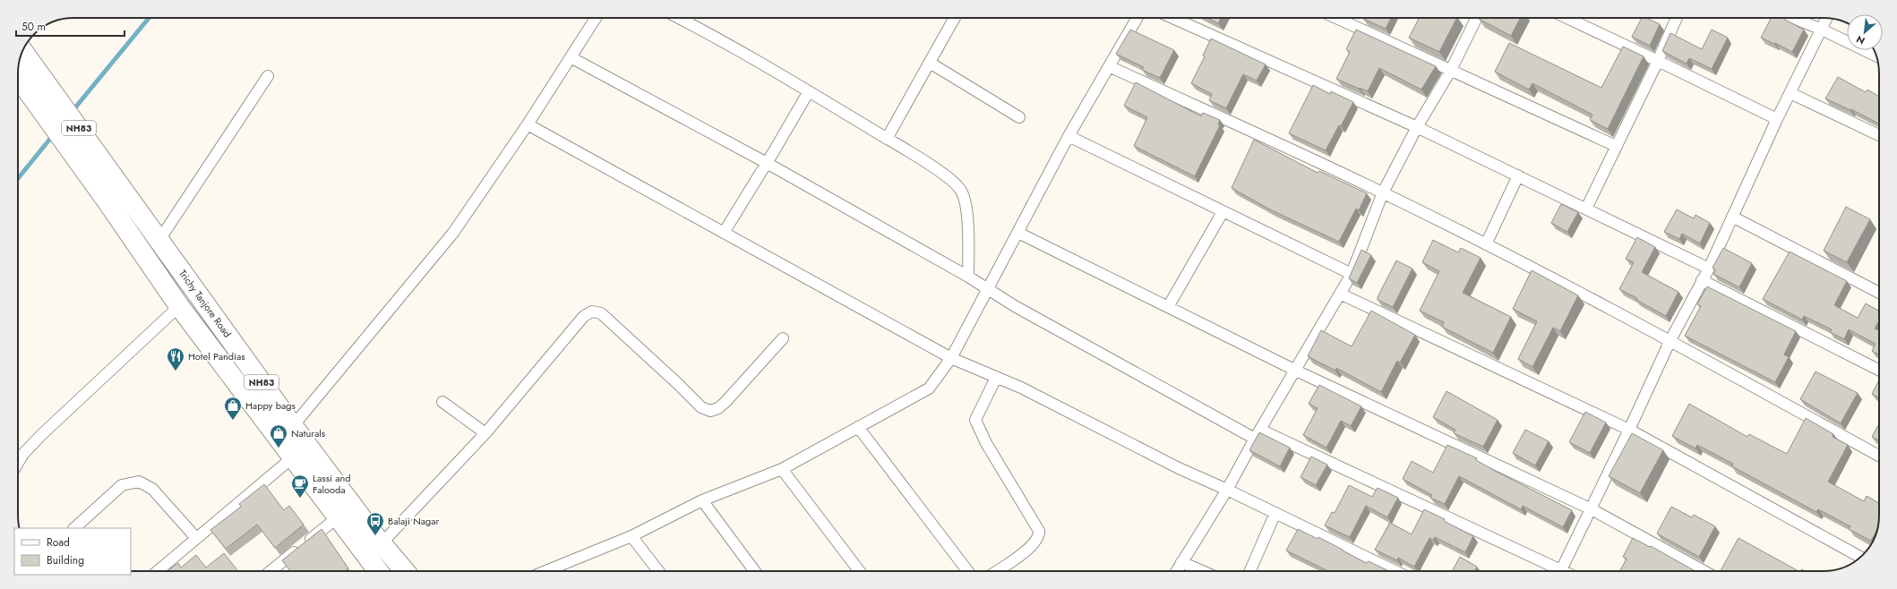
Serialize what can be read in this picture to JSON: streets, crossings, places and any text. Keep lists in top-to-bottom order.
{
  "streets": {
    "highway": ["NH83", "Trichy Tanjore Road"]
  },
  "places": {
    "restaurant": ["Hotel Pandias"],
    "shop": ["Happy bags", "Naturals"],
    "cafe": ["Lassi and Falooda"],
    "bus stop": ["Balaji Nagar"]
  },
  "legend": ["Road", "Building"],
  "scale_bar": "50 m",
  "north": "bottom left"
}
